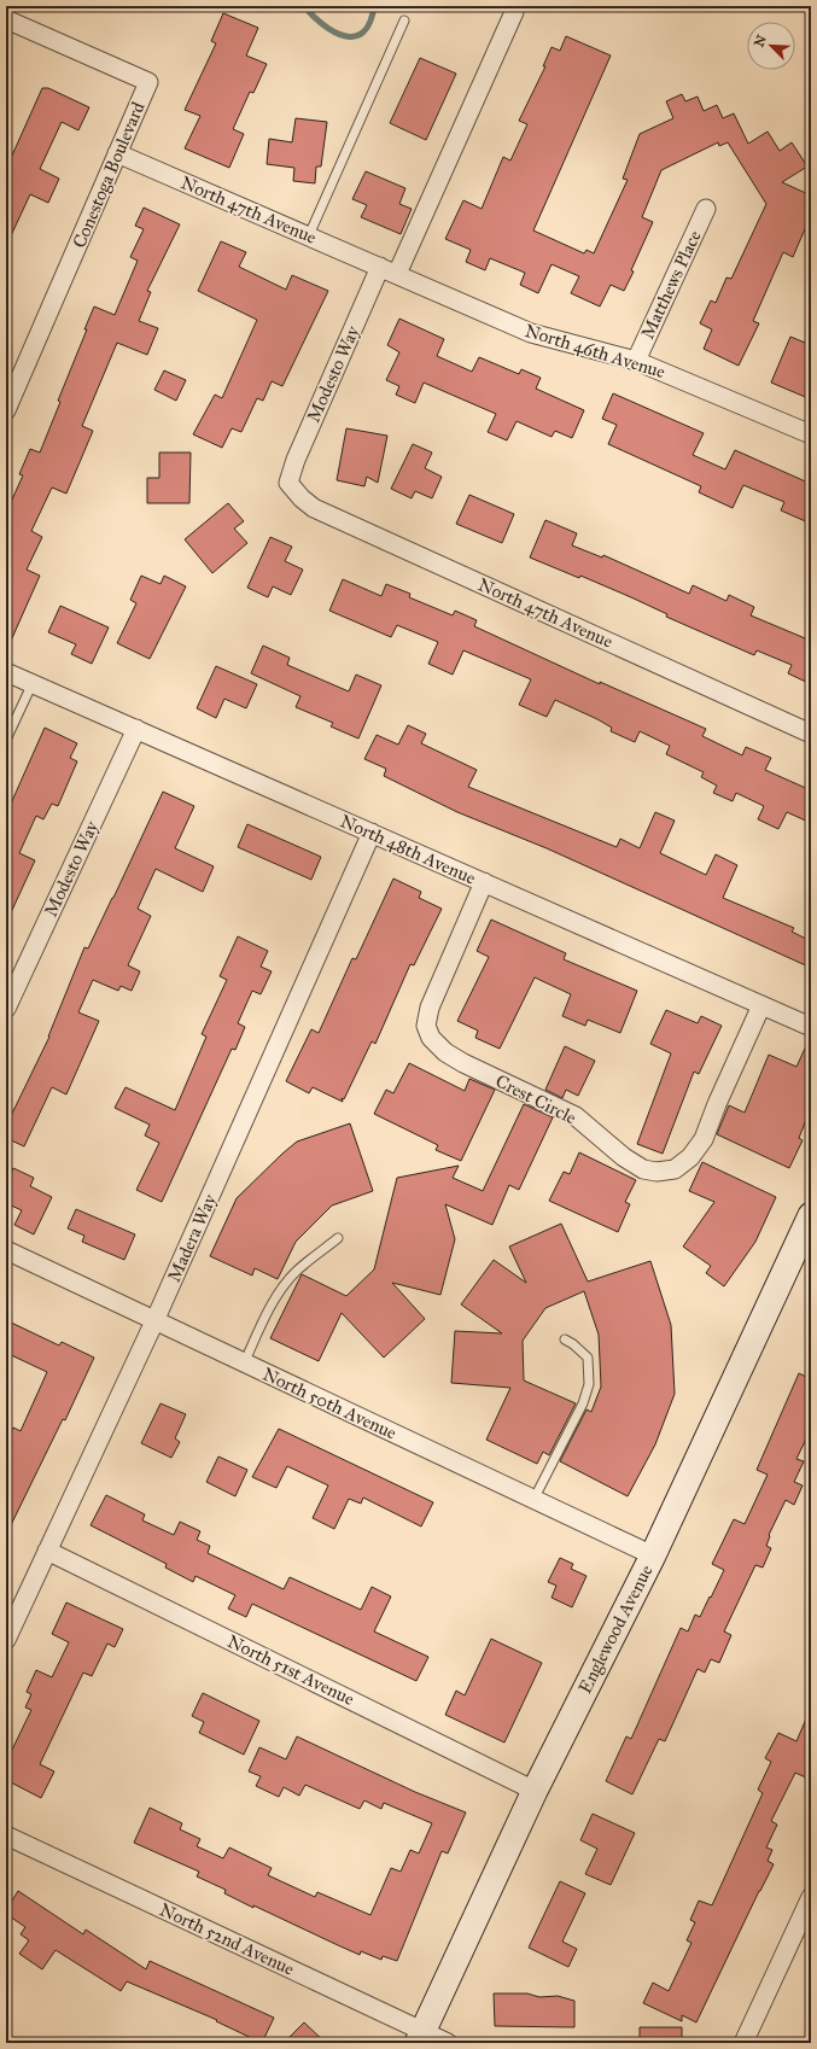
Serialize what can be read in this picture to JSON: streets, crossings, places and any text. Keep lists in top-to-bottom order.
{
  "streets": {
    "street": [
      "Conestoga Boulevard",
      "North 47th Avenue",
      "Matthews Place",
      "North 46th Avenue",
      "Modesto Way",
      "North 48th Avenue",
      "Crest Circle",
      "Madera Way",
      "North 50th Avenue",
      "Englewood Avenue",
      "North 51st Avenue",
      "North 52nd Avenue"
    ]
  },
  "crossings": [
    ["Conestoga Boulevard", "North 47th Avenue"],
    ["North 47th Avenue", "North 46th Avenue"],
    ["North 47th Avenue", "Modesto Way"],
    ["Matthews Place", "North 46th Avenue"],
    ["North 46th Avenue", "Modesto Way"],
    ["Modesto Way", "North 48th Avenue"],
    ["North 48th Avenue", "Crest Circle"],
    ["North 48th Avenue", "Madera Way"],
    ["Madera Way", "North 50th Avenue"],
    ["Madera Way", "North 51st Avenue"],
    ["North 50th Avenue", "Englewood Avenue"],
    ["Englewood Avenue", "North 51st Avenue"],
    ["Englewood Avenue", "North 52nd Avenue"]
  ],
  "north": "top left"
}
